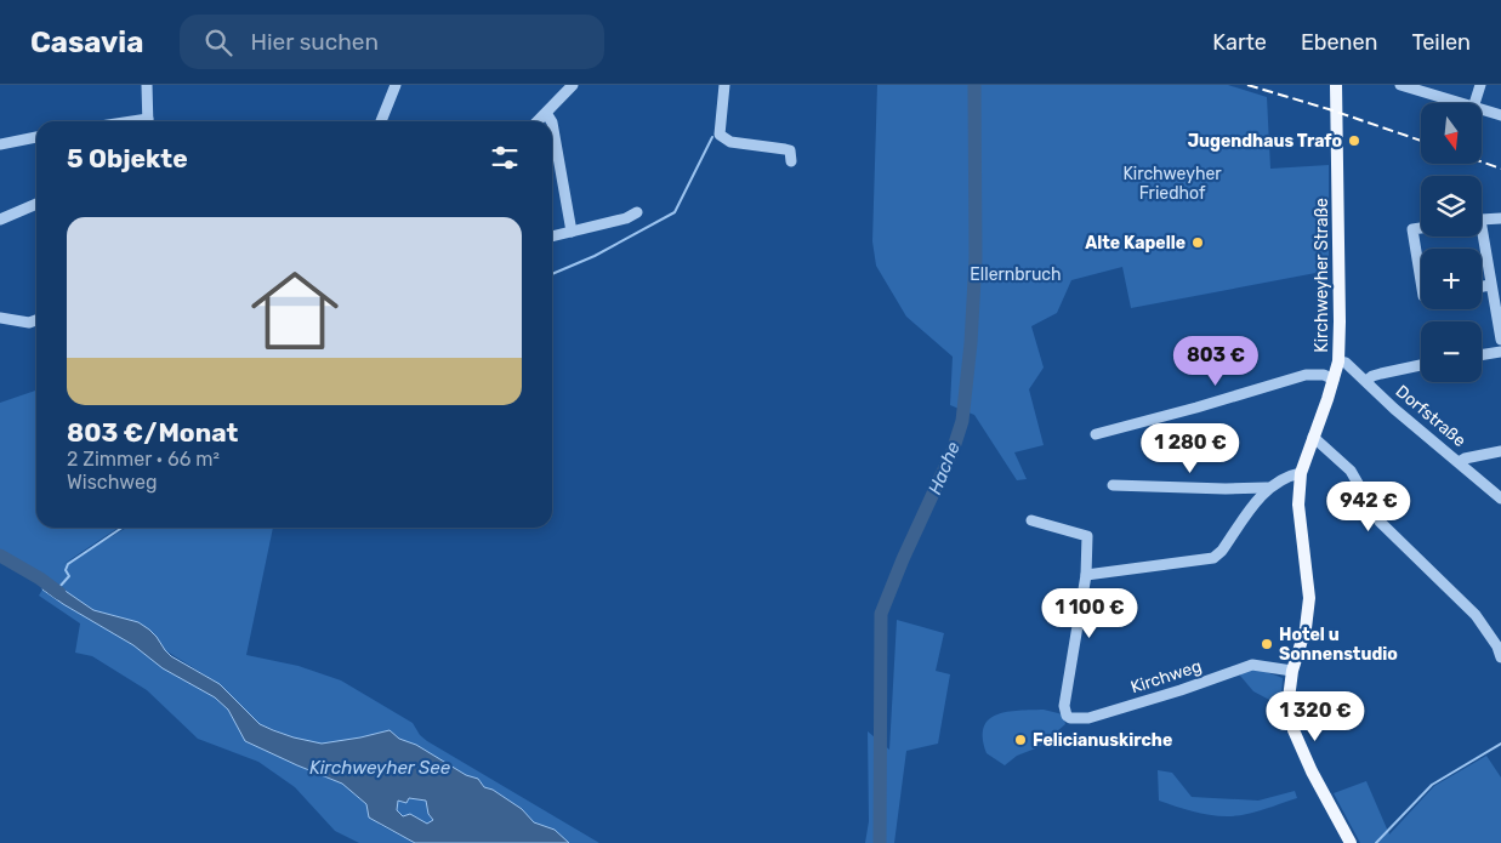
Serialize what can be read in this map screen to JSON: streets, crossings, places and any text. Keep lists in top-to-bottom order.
{
  "streets": {
    "main road": ["Kirchweyher Straße"],
    "street": ["Dorfstraße", "Kirchweg"]
  },
  "crossings": [
    ["Kirchweyher Straße", "Dorfstraße"],
    ["Kirchweyher Straße", "Kirchweg"]
  ],
  "water": ["Hache", "Kirchweyher See"],
  "parks": ["Kirchweyher Friedhof", "Ellernbruch"],
  "places": [
    "Jugendhaus Trafo",
    "Alte Kapelle",
    "Hotel u Sonnenstudio",
    "Felicianuskirche"
  ],
  "north": "bottom",
  "page": {
    "header": "Casavia",
    "search": "Hier suchen",
    "nav": ["Karte", "Ebenen", "Teilen"],
    "map_buttons": ["+", "−"],
    "heading": "5 Objekte",
    "list": [
      {
        "name": "803 €/Monat",
        "note": "2 Zimmer · 66 m² · Wischweg"
      }
    ],
    "price": [
      "803 €",
      "1 280 €",
      "942 €",
      "1 100 €",
      "1 320 €"
    ]
  }
}
